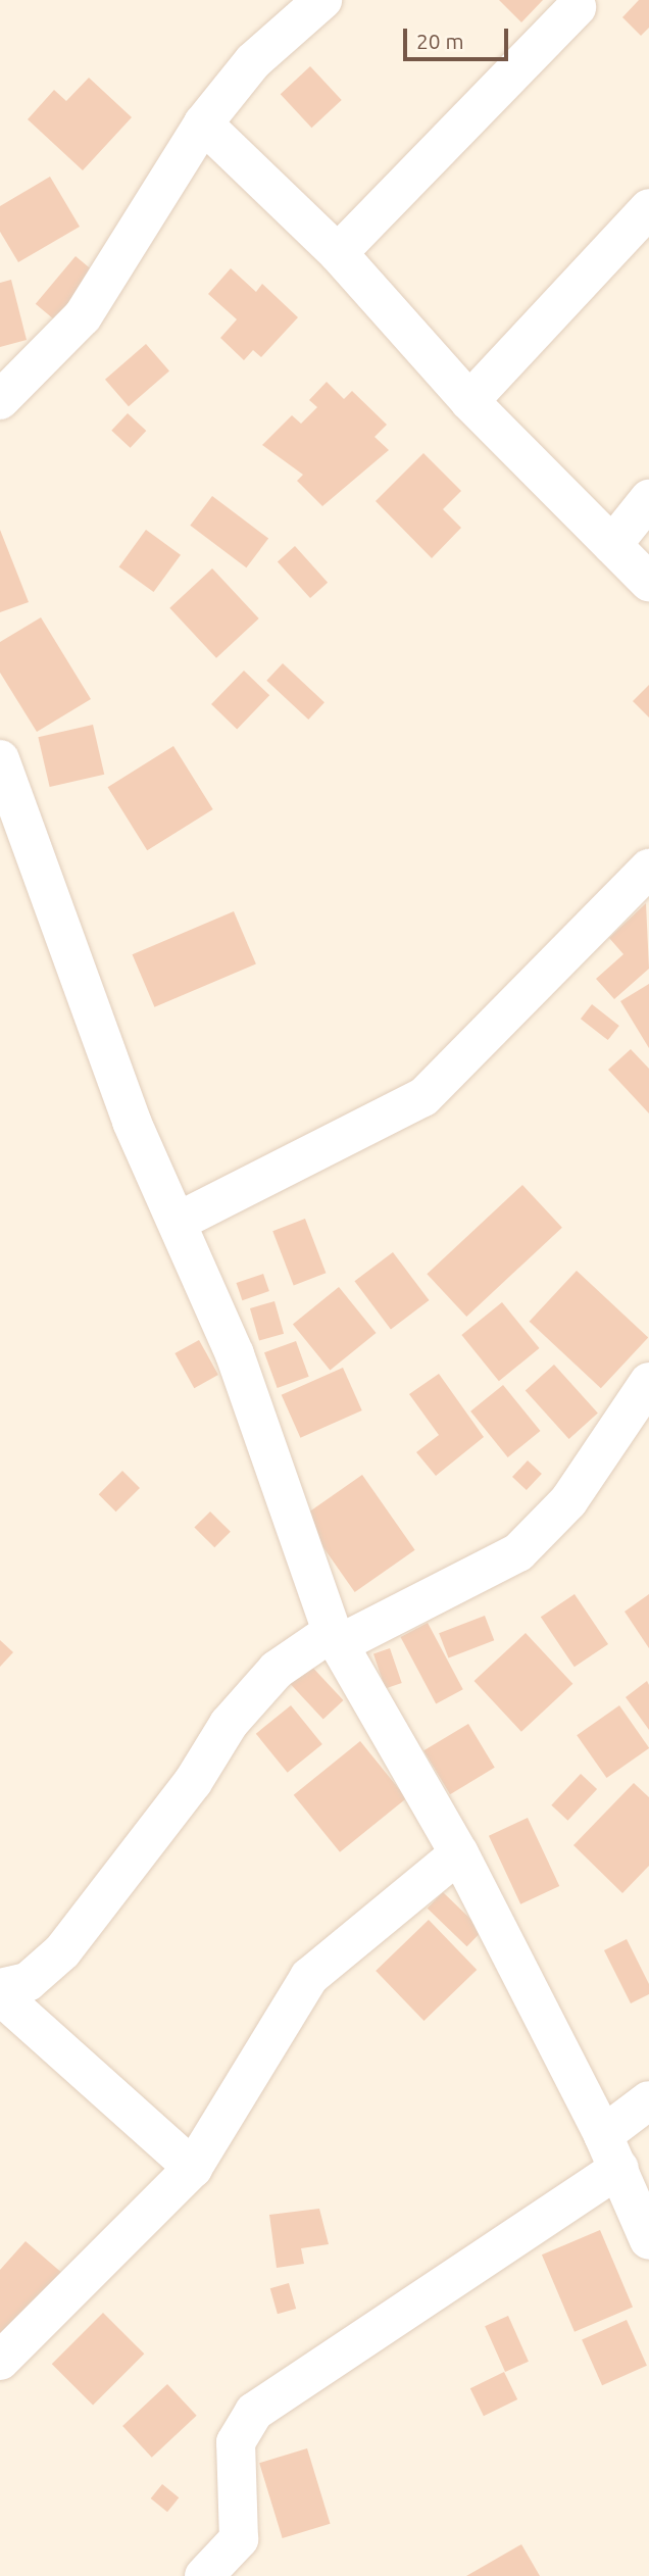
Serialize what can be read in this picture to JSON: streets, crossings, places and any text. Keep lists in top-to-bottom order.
{
  "scale_bar": "20 m"
}
